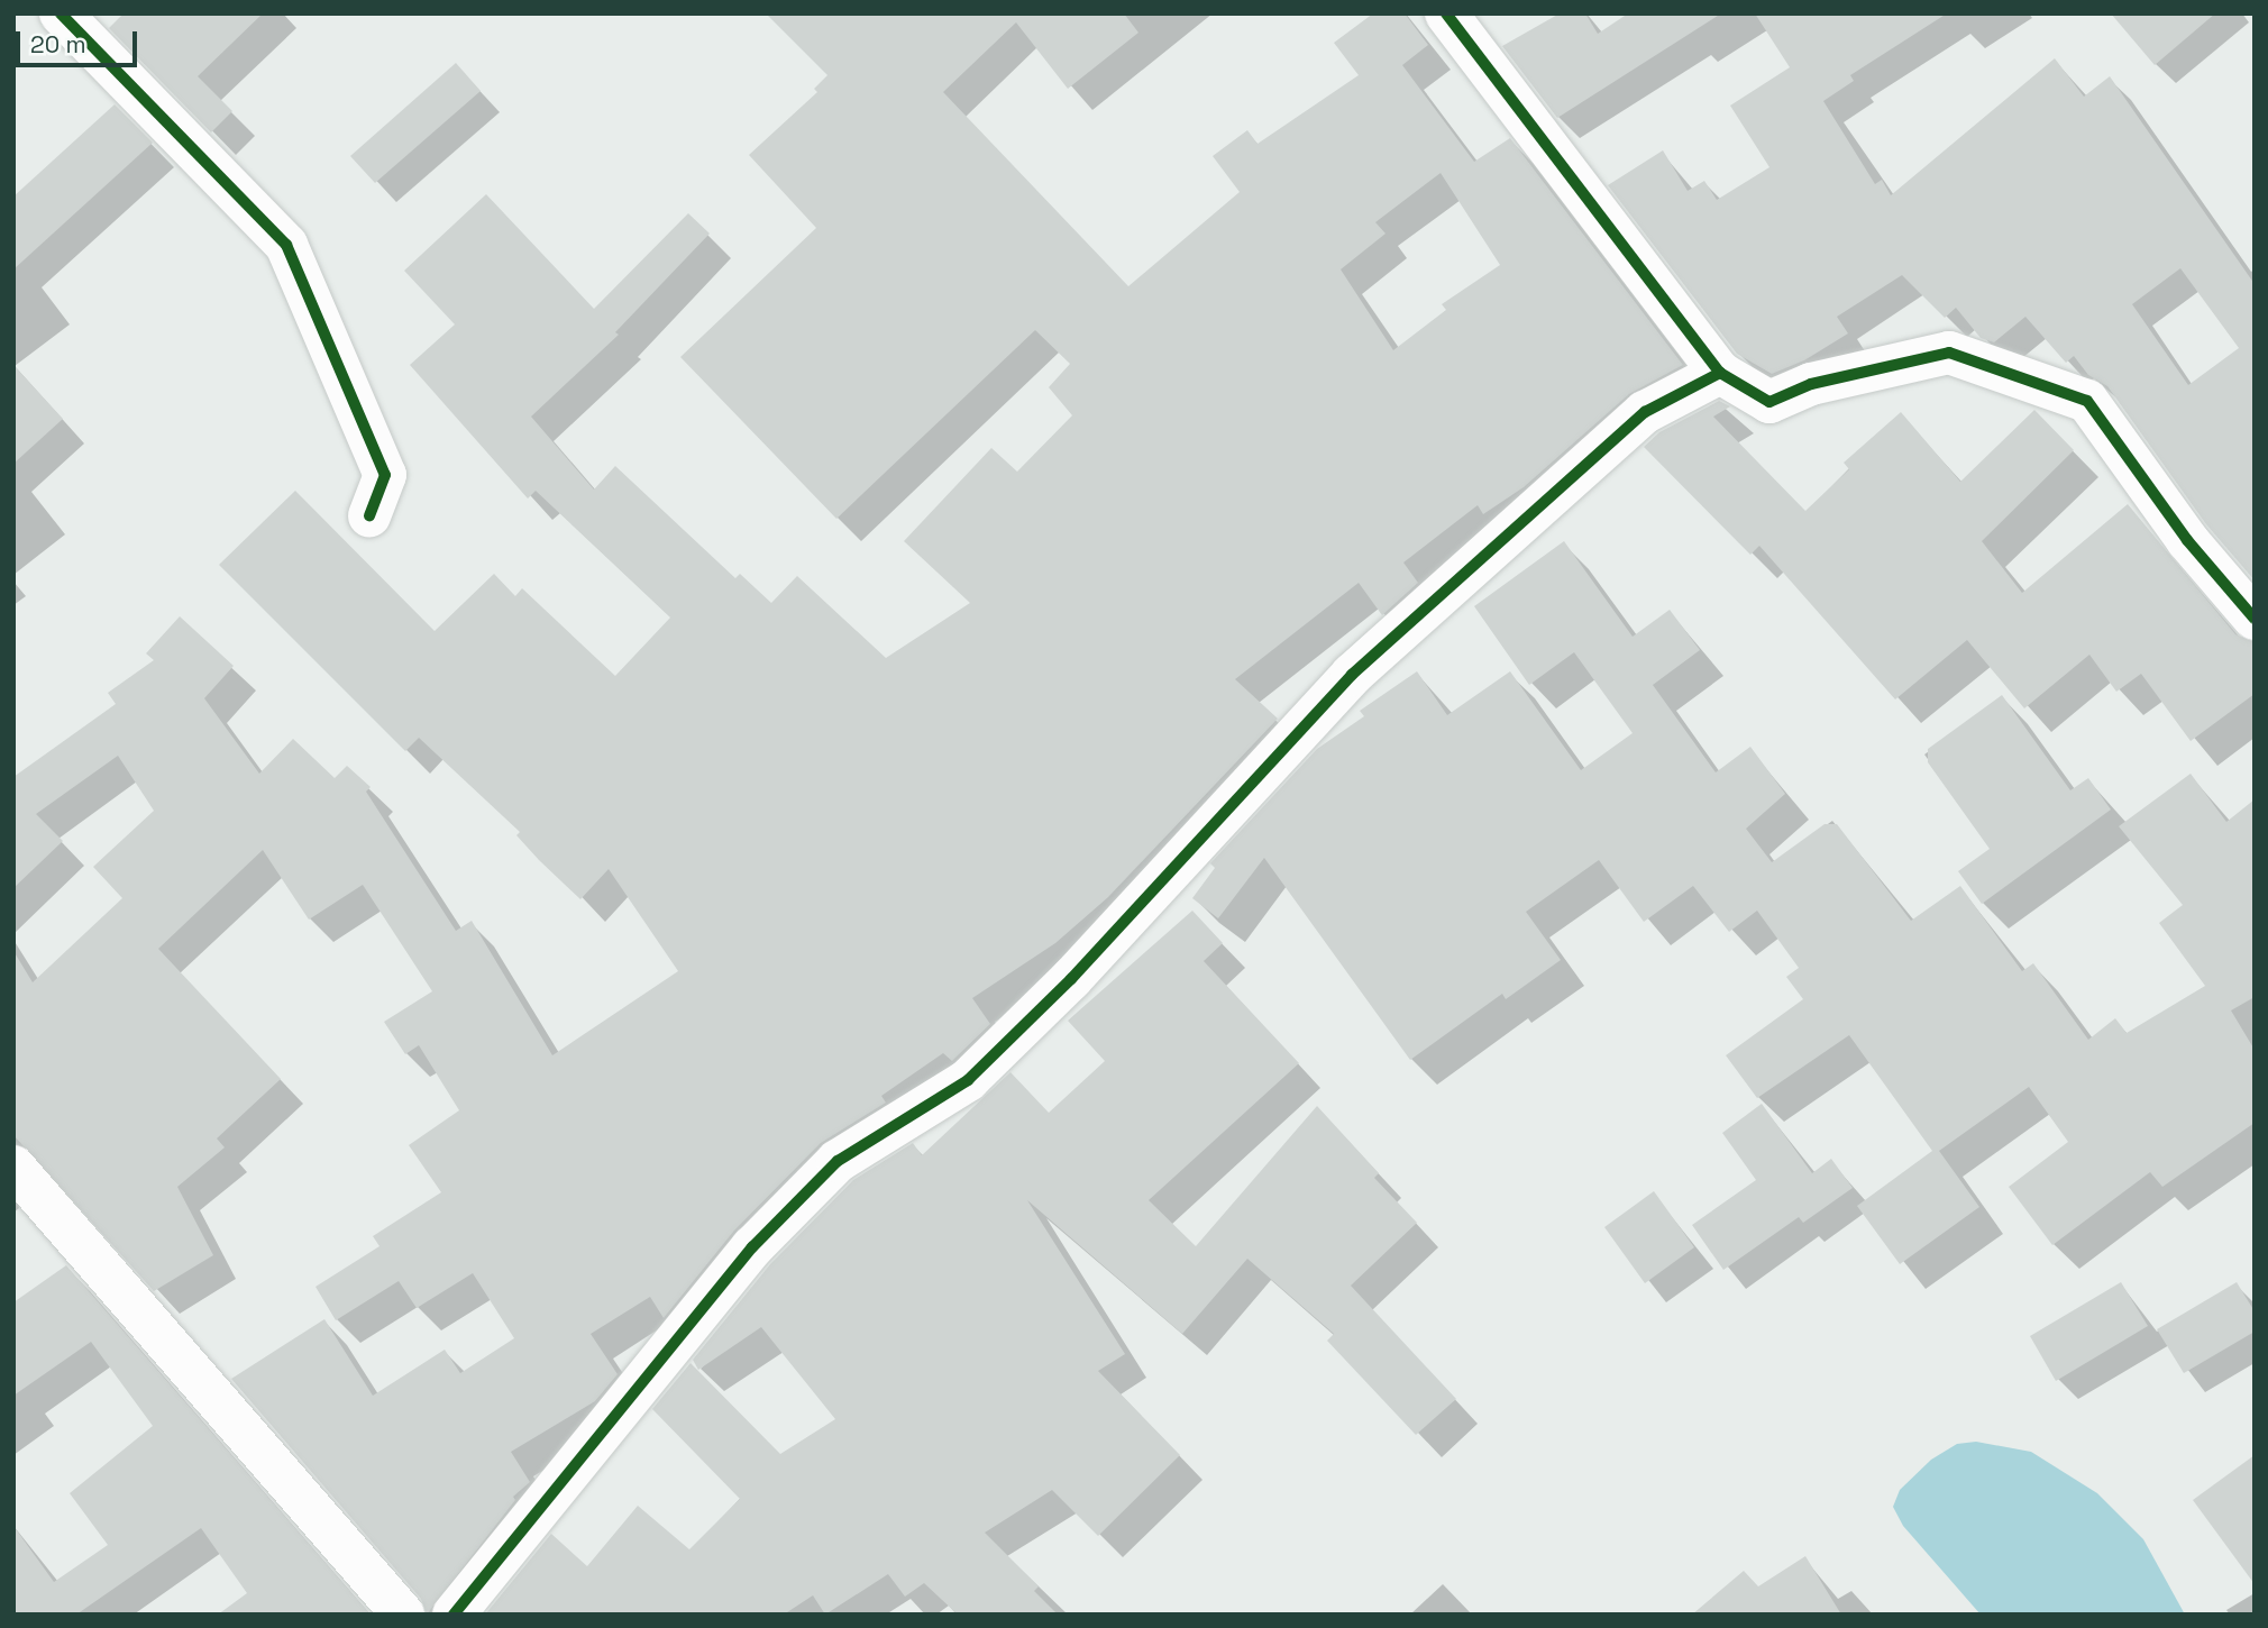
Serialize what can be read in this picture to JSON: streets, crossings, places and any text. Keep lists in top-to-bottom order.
{
  "scale_bar": "20 m"
}
